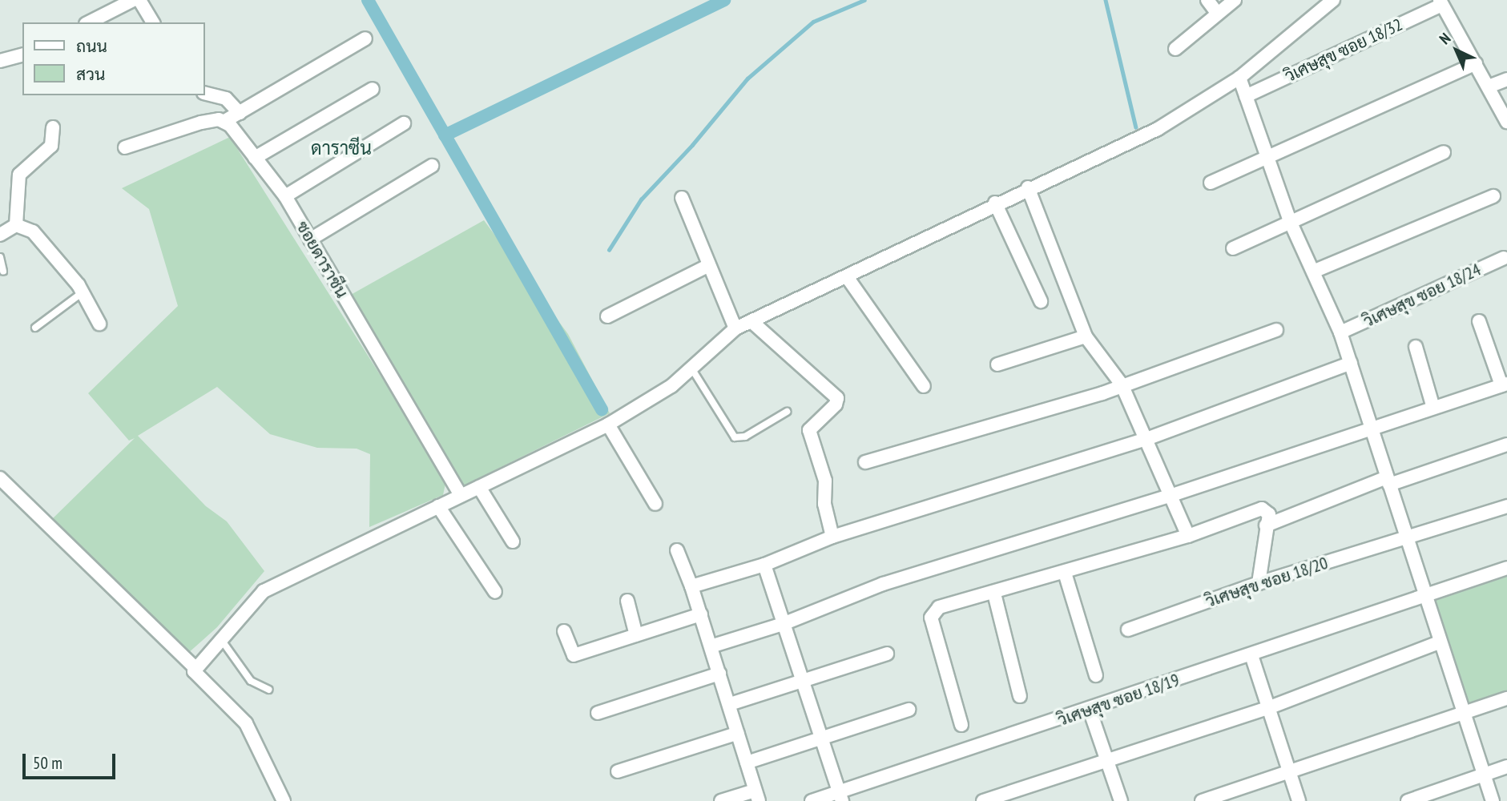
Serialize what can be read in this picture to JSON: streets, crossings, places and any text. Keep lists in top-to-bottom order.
{
  "streets": {
    "street": [
      "วิเศษสุข ซอย 18/32",
      "ซอยดาราซีน",
      "วิเศษสุข ซอย 18/24",
      "วิเศษสุข ซอย 18/20",
      "วิเศษสุข ซอย 18/19"
    ]
  },
  "districts": ["ดาราซีน"],
  "legend": ["ถนน", "สวน"],
  "scale_bar": "50 m",
  "north": "top left"
}
